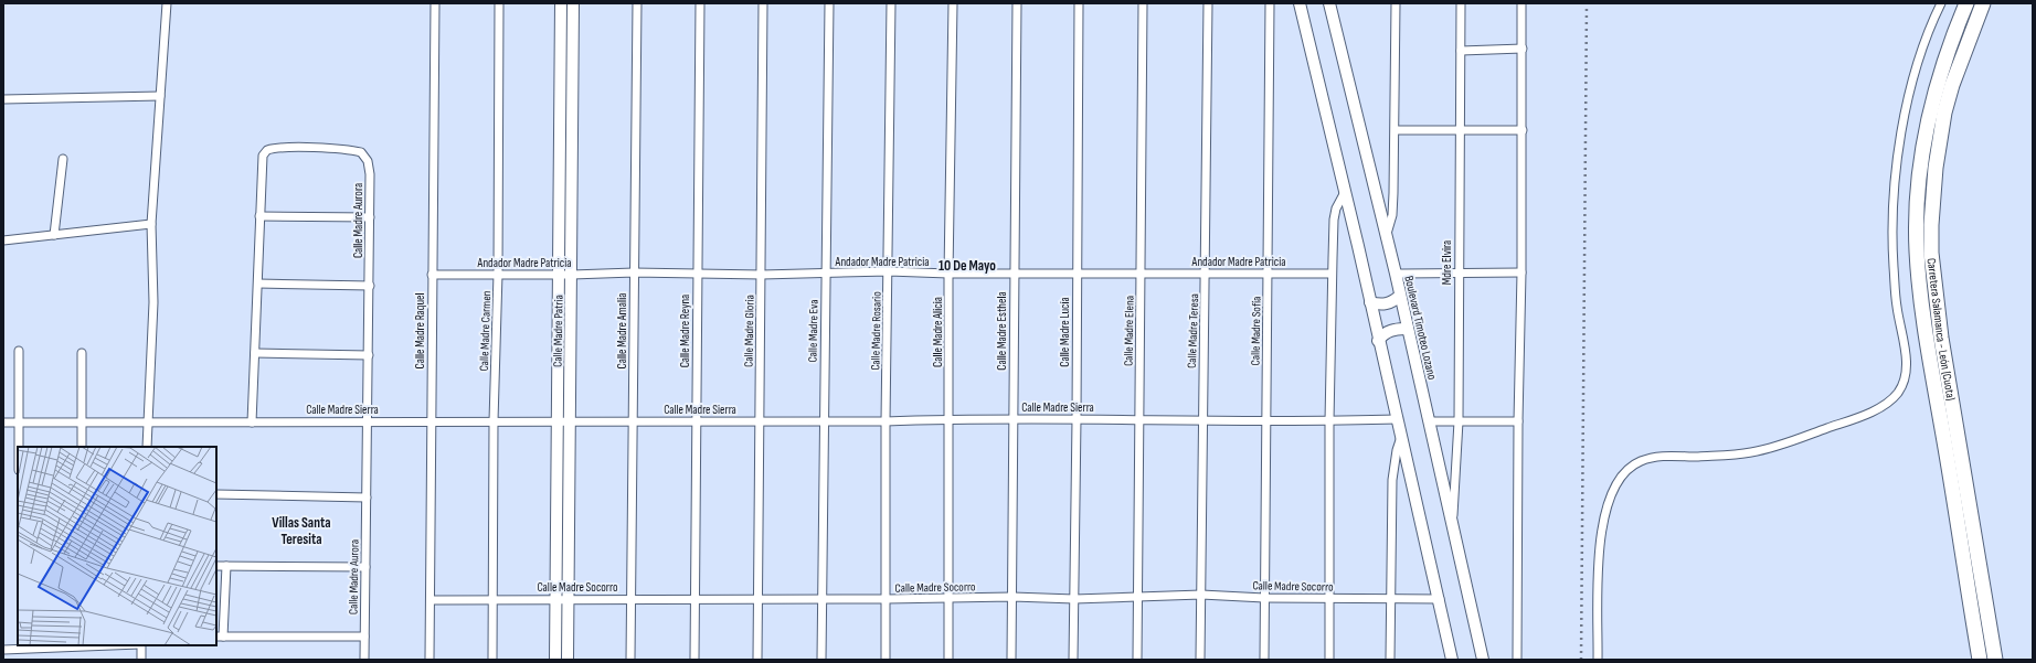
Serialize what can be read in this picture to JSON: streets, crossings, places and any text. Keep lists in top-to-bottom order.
{
  "streets": {
    "highway": ["Carretera Salamanca - León (Cuota)"],
    "main road": ["Boulevard Timoteo Lozano", "Calle Madre Patria"],
    "street": [
      "Calle Madre Aurora",
      "Andador Madre Patricia",
      "Mdre Elvira",
      "Calle Madre Raquel",
      "Calle Madre Carmen",
      "Calle Madre Amalia",
      "Calle Madre Reyna",
      "Calle Madre Gloria",
      "Calle Madre Eva",
      "Calle Madre Rosario",
      "Calle Madre Esthela",
      "Calle Madre Elena",
      "Calle Madre Teresa",
      "Calle Madre Sofía",
      "Calle Madre Alicia",
      "Calle Madre Lucía",
      "Calle Madre Sierra",
      "Calle Madre Socorro"
    ]
  },
  "crossings": [
    ["Calle Madre Aurora", "Calle Madre Sierra"],
    ["Andador Madre Patricia", "Calle Madre Raquel"],
    ["Andador Madre Patricia", "Calle Madre Carmen"],
    ["Andador Madre Patricia", "Calle Madre Patria"],
    ["Andador Madre Patricia", "Calle Madre Amalia"],
    ["Andador Madre Patricia", "Calle Madre Reyna"],
    ["Andador Madre Patricia", "Calle Madre Gloria"],
    ["Andador Madre Patricia", "Calle Madre Eva"],
    ["Andador Madre Patricia", "Calle Madre Rosario"],
    ["Andador Madre Patricia", "Calle Madre Esthela"],
    ["Andador Madre Patricia", "Calle Madre Elena"],
    ["Andador Madre Patricia", "Calle Madre Teresa"],
    ["Andador Madre Patricia", "Calle Madre Sofía"],
    ["Andador Madre Patricia", "Calle Madre Alicia"],
    ["Andador Madre Patricia", "Calle Madre Lucía"],
    ["Mdre Elvira", "Boulevard Timoteo Lozano"],
    ["Calle Madre Raquel", "Calle Madre Sierra"],
    ["Calle Madre Raquel", "Calle Madre Socorro"],
    ["Calle Madre Carmen", "Calle Madre Sierra"],
    ["Calle Madre Carmen", "Calle Madre Socorro"],
    ["Calle Madre Patria", "Calle Madre Sierra"],
    ["Calle Madre Patria", "Calle Madre Socorro"],
    ["Calle Madre Amalia", "Calle Madre Sierra"],
    ["Calle Madre Amalia", "Calle Madre Socorro"],
    ["Calle Madre Reyna", "Calle Madre Sierra"],
    ["Calle Madre Reyna", "Calle Madre Socorro"],
    ["Calle Madre Gloria", "Calle Madre Sierra"],
    ["Calle Madre Gloria", "Calle Madre Socorro"],
    ["Calle Madre Eva", "Calle Madre Sierra"],
    ["Calle Madre Eva", "Calle Madre Socorro"],
    ["Calle Madre Rosario", "Calle Madre Sierra"],
    ["Calle Madre Rosario", "Calle Madre Socorro"],
    ["Calle Madre Esthela", "Calle Madre Sierra"],
    ["Calle Madre Esthela", "Calle Madre Socorro"],
    ["Calle Madre Elena", "Calle Madre Sierra"],
    ["Calle Madre Elena", "Calle Madre Socorro"],
    ["Calle Madre Teresa", "Calle Madre Sierra"],
    ["Calle Madre Teresa", "Calle Madre Socorro"],
    ["Calle Madre Sofía", "Calle Madre Sierra"],
    ["Calle Madre Sofía", "Calle Madre Socorro"],
    ["Calle Madre Alicia", "Calle Madre Sierra"],
    ["Calle Madre Alicia", "Calle Madre Socorro"],
    ["Calle Madre Lucía", "Calle Madre Sierra"],
    ["Calle Madre Lucía", "Calle Madre Socorro"]
  ],
  "districts": ["10 De Mayo", "Villas Santa Teresita"]
}
